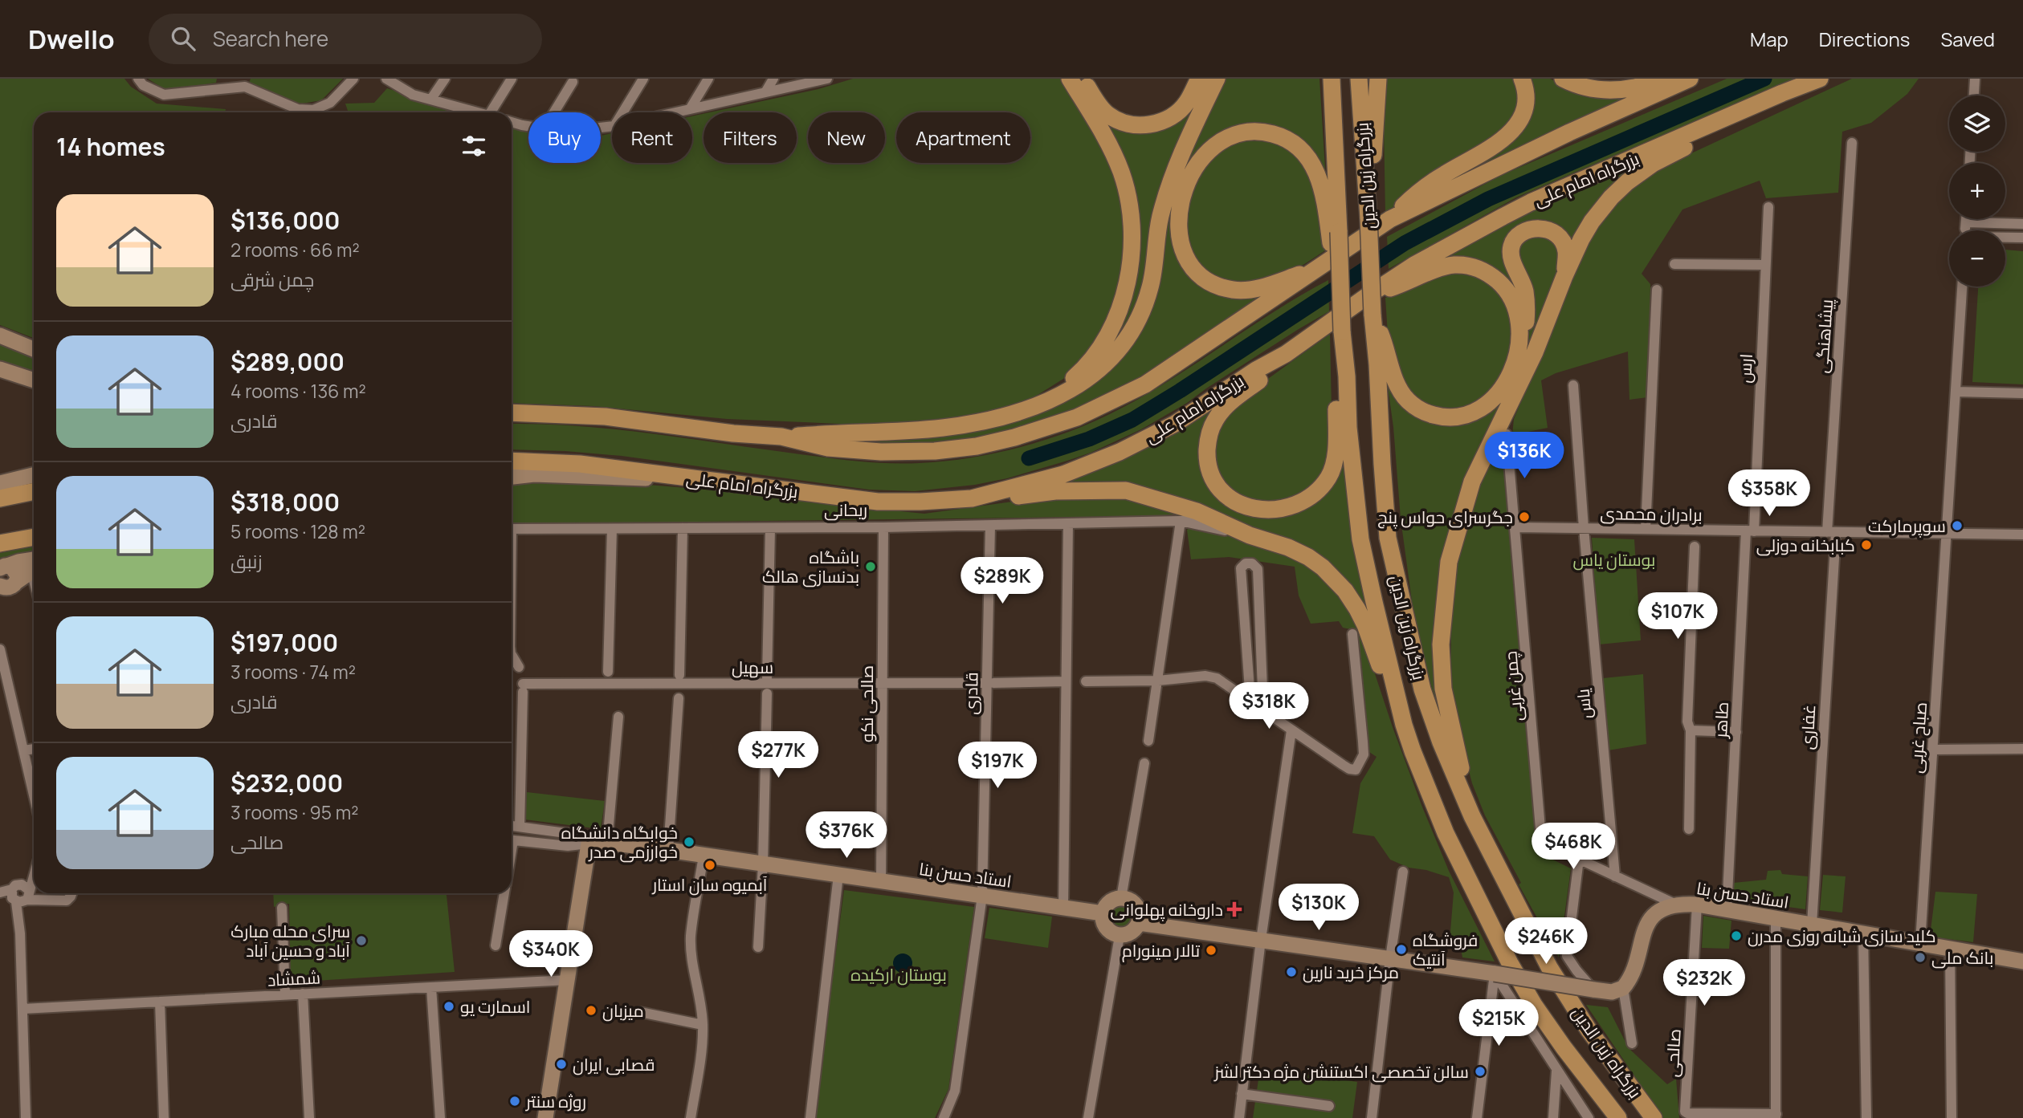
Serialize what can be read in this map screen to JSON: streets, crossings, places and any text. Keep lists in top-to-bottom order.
{
  "streets": {
    "highway": ["بزرگراه زین الدین", "بزرگراه امام علی"],
    "main road": ["استاد حسن بنا"],
    "street": [
      "پیشاهنگی",
      "ارس",
      "ریحانی",
      "برادران محمدی",
      "سهیل",
      "چمن غربی",
      "قادری",
      "صالحی نکو",
      "یاس",
      "طاهر",
      "غفاری",
      "صباح غربی",
      "شمشاد",
      "صالحی"
    ]
  },
  "crossings": [
    ["پیشاهنگی", "برادران محمدی"],
    ["پیشاهنگی", "غفاری"],
    ["ارس", "برادران محمدی"],
    ["ارس", "طاهر"],
    ["ریحانی", "قادری"],
    ["ریحانی", "صالحی نکو"],
    ["برادران محمدی", "چمن غربی"],
    ["برادران محمدی", "یاس"],
    ["برادران محمدی", "طاهر"],
    ["برادران محمدی", "غفاری"],
    ["برادران محمدی", "صباح غربی"],
    ["سهیل", "صالحی نکو"],
    ["قادری", "استاد حسن بنا"],
    ["صالحی نکو", "استاد حسن بنا"],
    ["طاهر", "استاد حسن بنا"],
    ["غفاری", "استاد حسن بنا"],
    ["صباح غربی", "استاد حسن بنا"],
    ["استاد حسن بنا", "صالحی"]
  ],
  "parks": ["بوستان یاس", "بوستان ارکیده"],
  "places": {
    "other": [
      "جگرسرای حواس پنج",
      "سوپرمارکت",
      "کبابخانه دوزلی",
      "باشگاه بدنسازی هالک",
      "خوابگاه دانشگاه خوارزمی صدر",
      "آبمیوه سان استار",
      "کلید سازی شبانه روزی مدرن",
      "سرای محله مبارک آباد و حسین آباد",
      "فروشگاه آنتیک",
      "تالار مینورام",
      "بانک ملی",
      "مرکز خرید نارین",
      "اسمارت یو",
      "میزبان",
      "قصابی ایران",
      "سالن تخصصی اکستنشن مژه دکتر لشز",
      "روژه سنتر"
    ],
    "health": ["داروخانه پهلوانی"]
  },
  "page": {
    "header": "Dwello",
    "search": "Search here",
    "nav": ["Map", "Directions", "Saved"],
    "map_buttons": ["+", "−"],
    "chip": [
      "Buy",
      "Rent",
      "Filters",
      "New",
      "Apartment"
    ],
    "heading": "14 homes",
    "list": [
      {
        "name": "$136,000",
        "note": "2 rooms · 66 m² · چمن شرقی"
      },
      {
        "name": "$289,000",
        "note": "4 rooms · 136 m² · قادری"
      },
      {
        "name": "$318,000",
        "note": "5 rooms · 128 m² · زنبق"
      },
      {
        "name": "$197,000",
        "note": "3 rooms · 74 m² · قادری"
      },
      {
        "name": "$232,000",
        "note": "3 rooms · 95 m² · صالحی"
      }
    ],
    "price": [
      "$136K",
      "$358K",
      "$289K",
      "$107K",
      "$318K",
      "$277K",
      "$197K",
      "$376K",
      "$468K",
      "$130K",
      "$246K",
      "$340K",
      "$232K",
      "$215K"
    ]
  }
}
